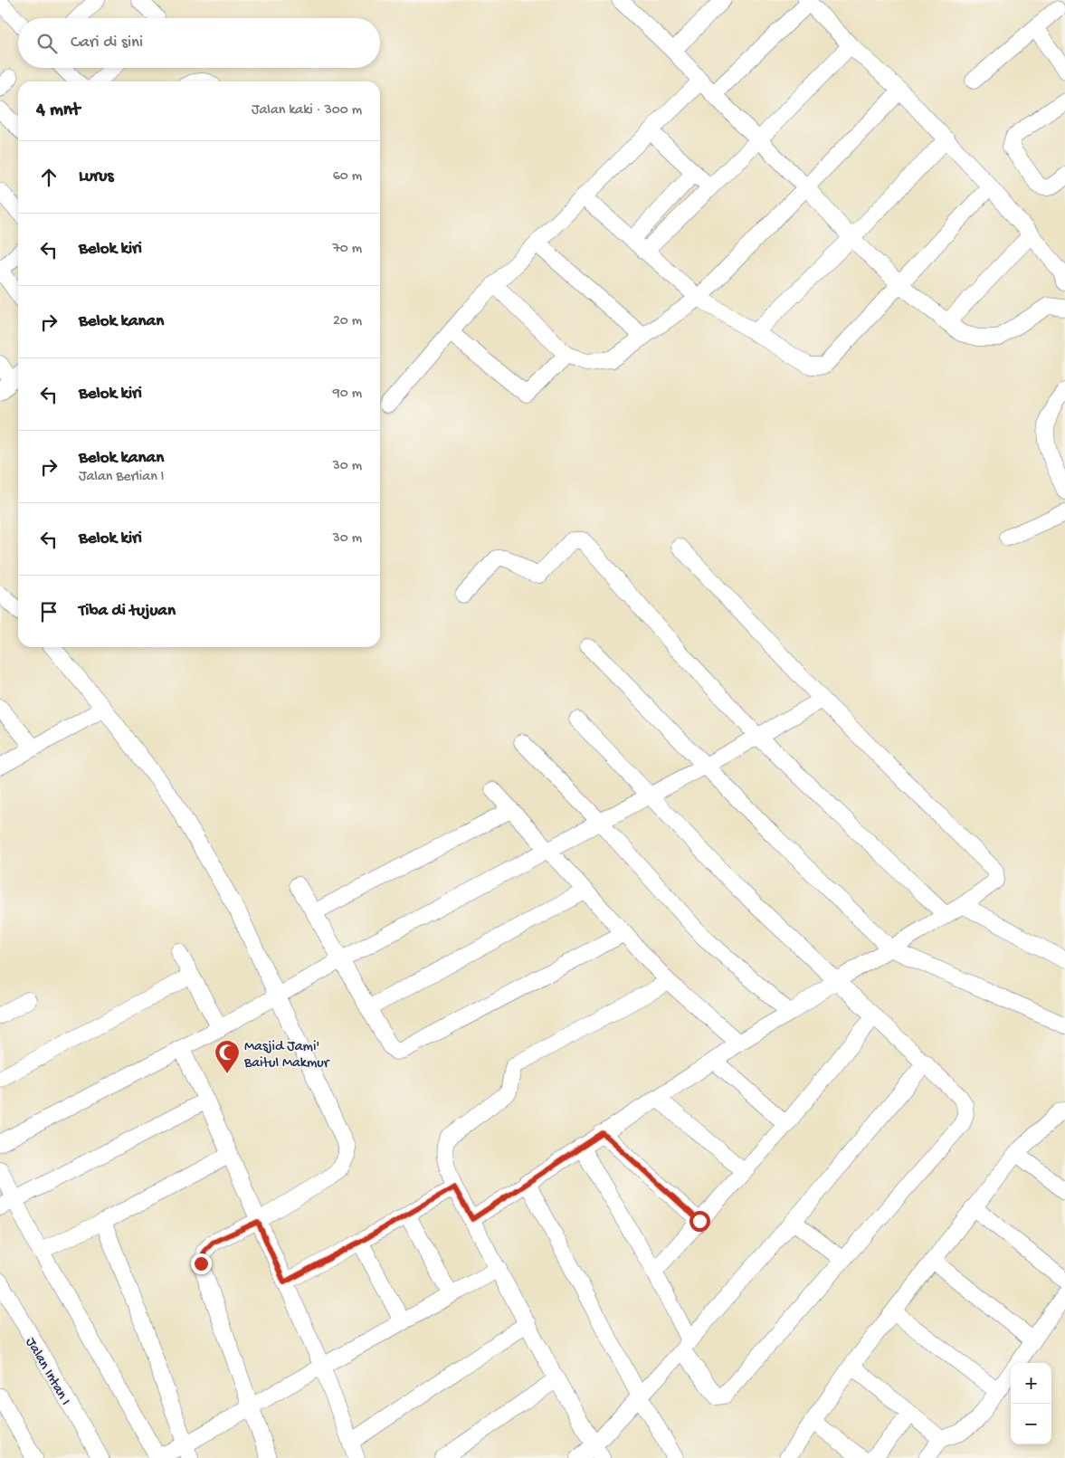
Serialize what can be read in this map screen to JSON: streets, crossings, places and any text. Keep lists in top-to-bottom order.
{
  "streets": {
    "street": ["Jalan Intan I"]
  },
  "places": {
    "mosque": ["Masjid Jami' Baitul Makmur"]
  },
  "page": {
    "search": "Cari di sini",
    "heading": ["4 mnt", "Jalan kaki · 300 m"],
    "list": [
      ["Lurus", "60 m"],
      ["Belok kiri", "70 m"],
      ["Belok kanan", "20 m"],
      ["Belok kiri", "90 m"],
      ["Belok kanan", "Jalan Berlian I", "30 m"],
      ["Belok kiri", "30 m"],
      "Tiba di tujuan"
    ],
    "map_buttons": ["+", "−"]
  }
}
